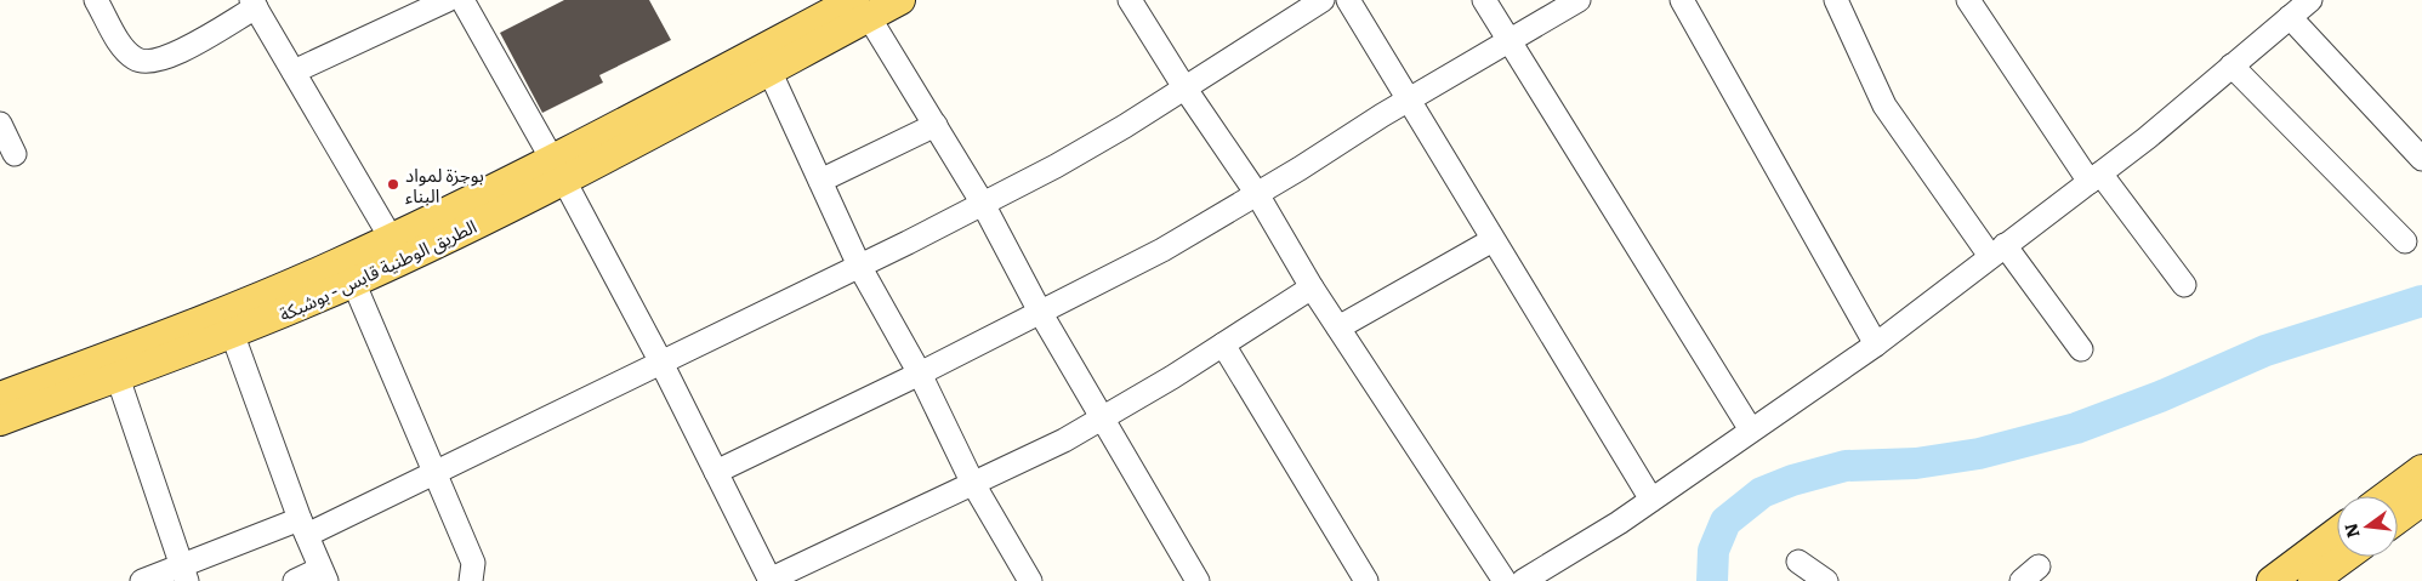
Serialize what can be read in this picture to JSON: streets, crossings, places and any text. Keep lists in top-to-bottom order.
{
  "streets": {
    "main road": ["الطريق الوطنية قابس - بوشبكة"]
  },
  "places": ["بوجزة لمواد البناء"],
  "north": "left"
}
